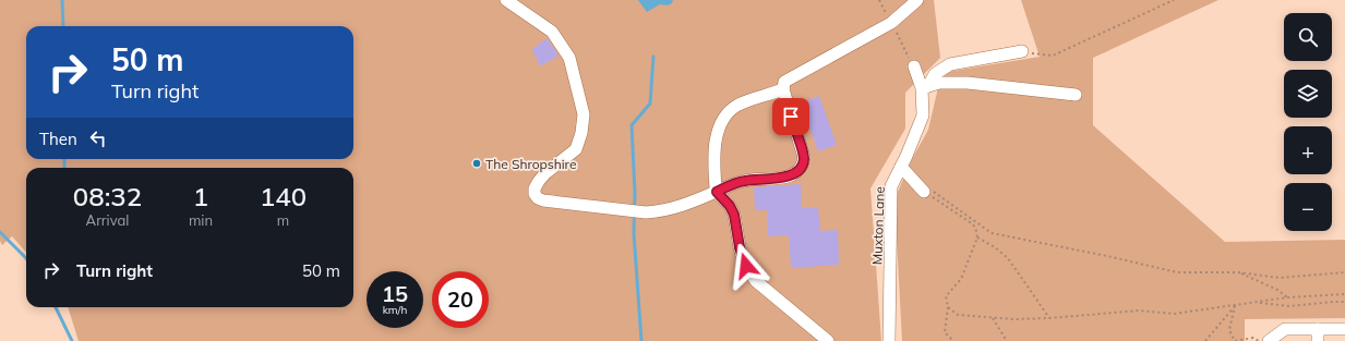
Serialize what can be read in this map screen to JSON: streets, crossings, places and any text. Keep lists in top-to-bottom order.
{
  "streets": {
    "street": ["Muxton Lane"]
  },
  "places": ["The Shropshire"],
  "page": {
    "map_buttons": ["+", "−"],
    "turn": ["50 m", "Turn right"],
    "then": "Then",
    "eta": [
      "08:32",
      "Arrival",
      "1",
      "min",
      "140",
      "m"
    ],
    "list": [
      {
        "name": "Turn right",
        "value": "50 m"
      }
    ],
    "speed": "15 km/h",
    "limit": "20"
  }
}
